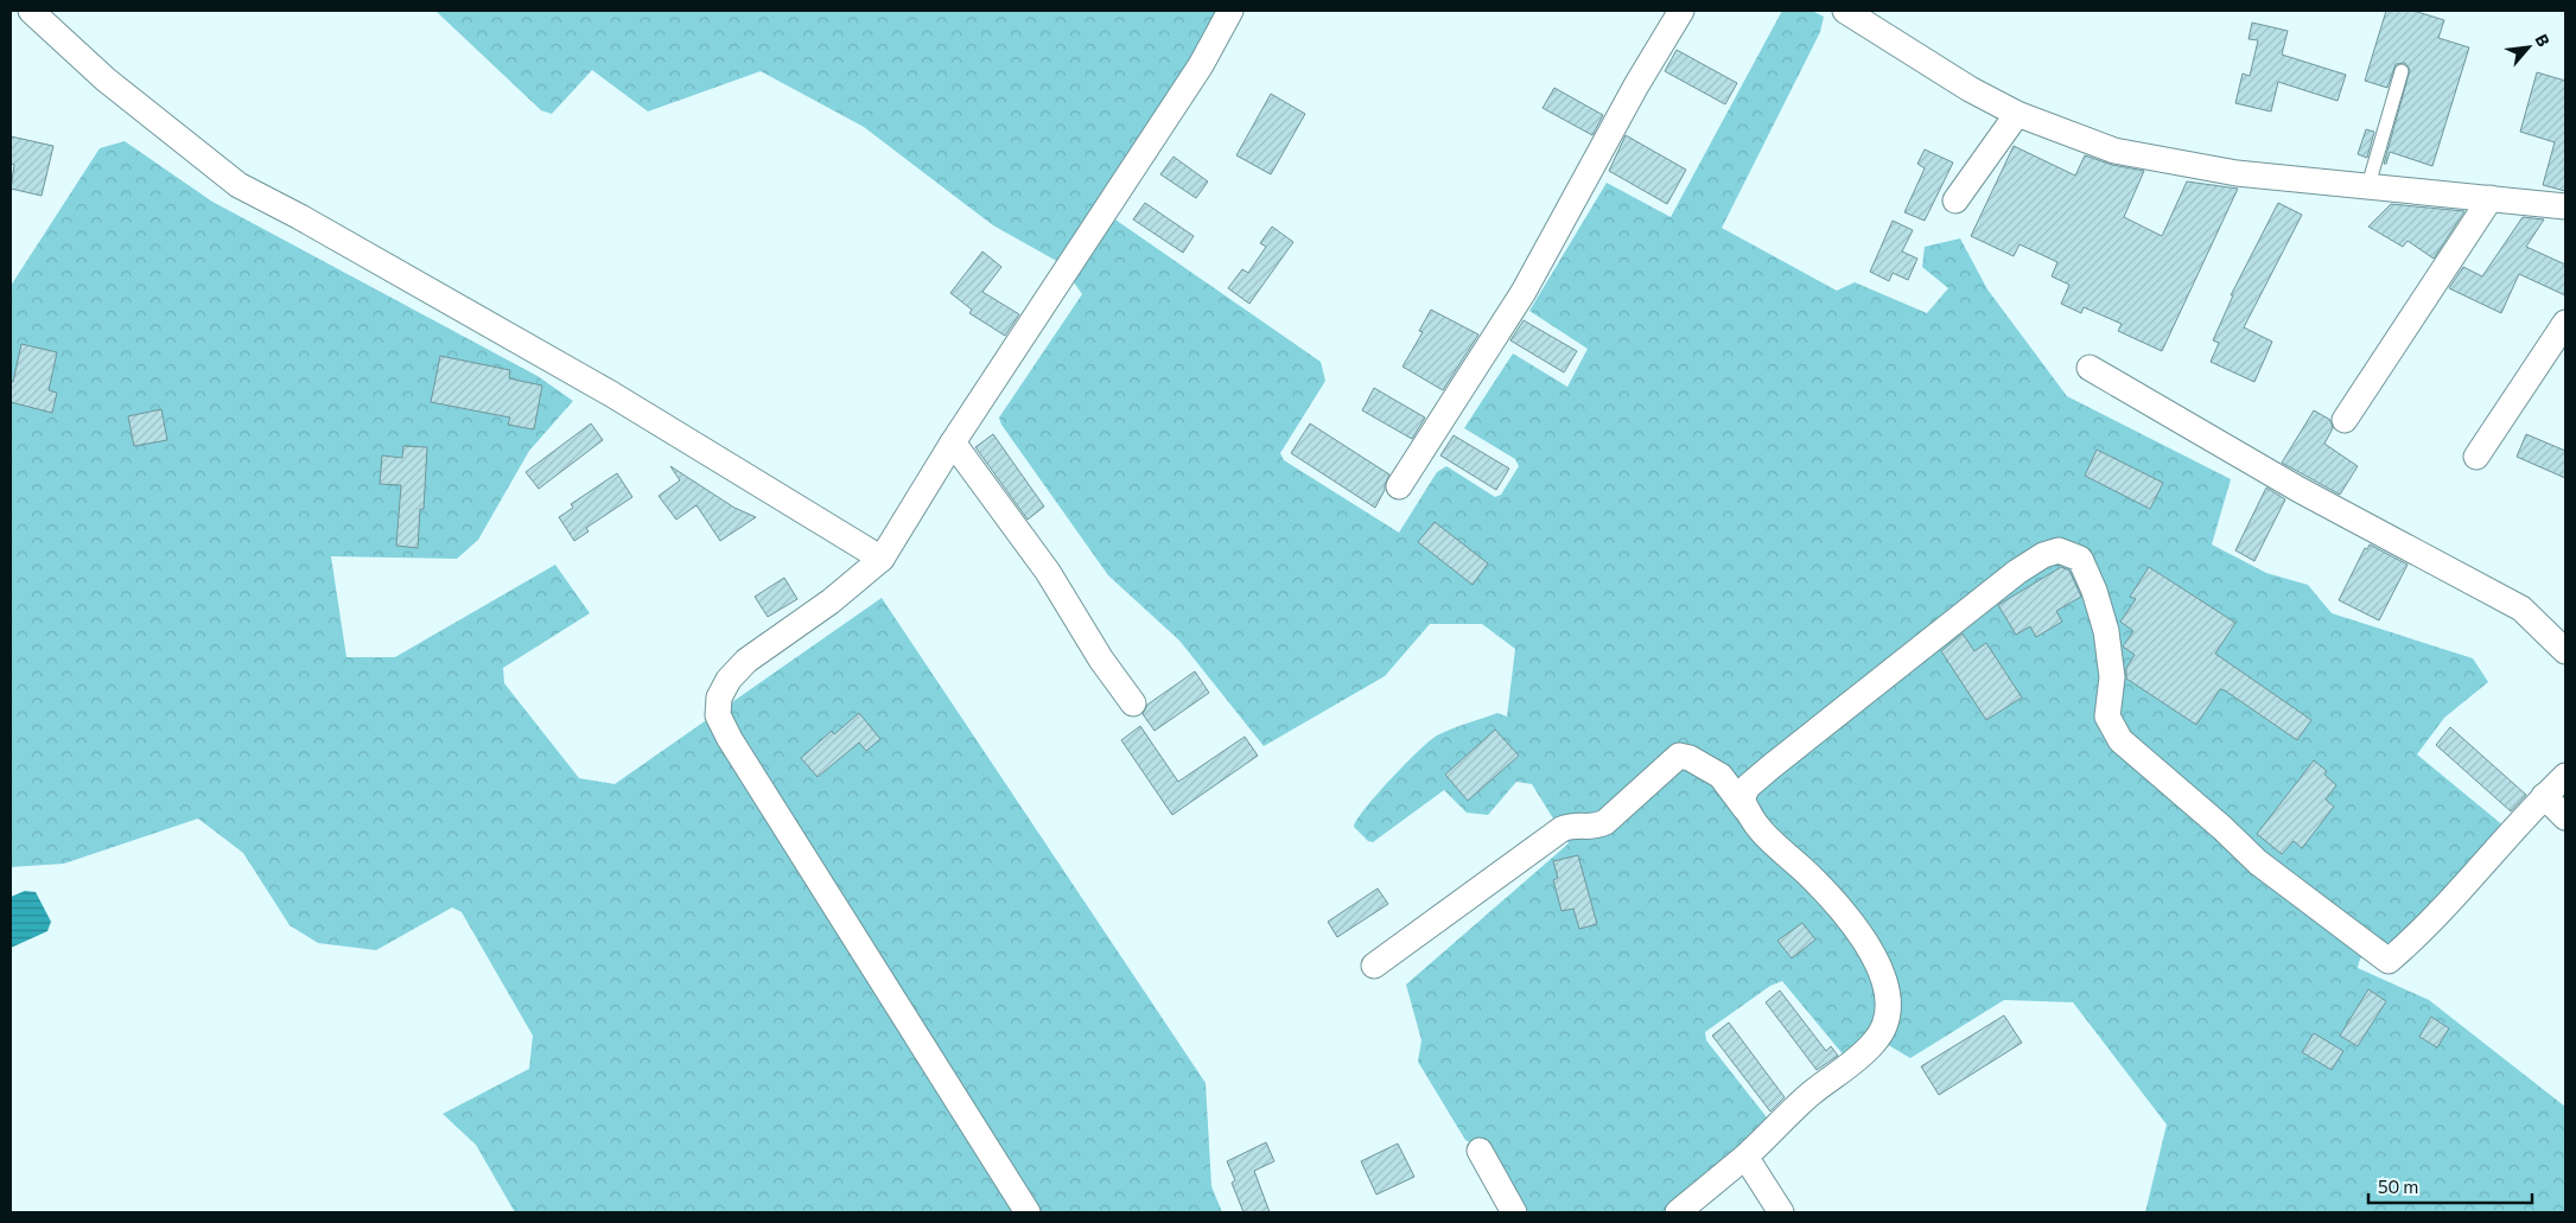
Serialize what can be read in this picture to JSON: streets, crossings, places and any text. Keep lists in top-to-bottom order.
{
  "scale_bar": "50 m",
  "north": "top right"
}
